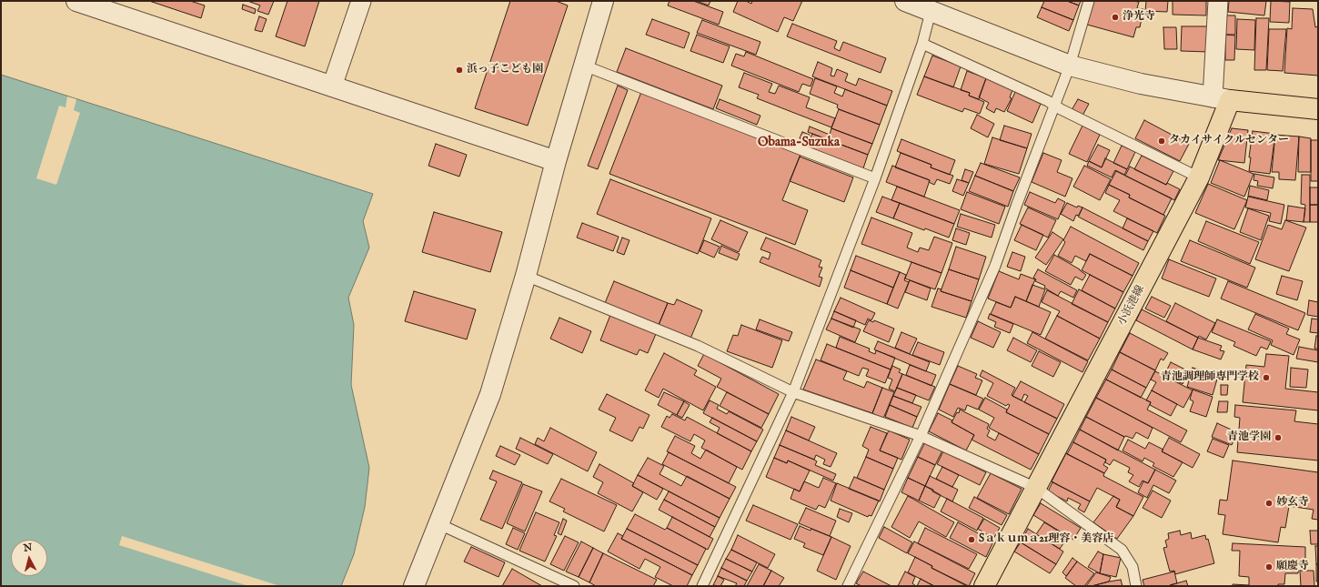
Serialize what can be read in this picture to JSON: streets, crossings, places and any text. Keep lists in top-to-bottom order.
{
  "streets": {
    "main road": ["小浜港線"]
  },
  "districts": ["Obama-Suzuka"],
  "places": [
    "浄光寺",
    "浜っ子こども園",
    "タカイサイクルセンター",
    "青池調理師専門学校",
    "青池学園",
    "妙玄寺",
    "Sａｋｕｍａ21理容・美容店",
    "願慶寺"
  ],
  "north": "top"
}
